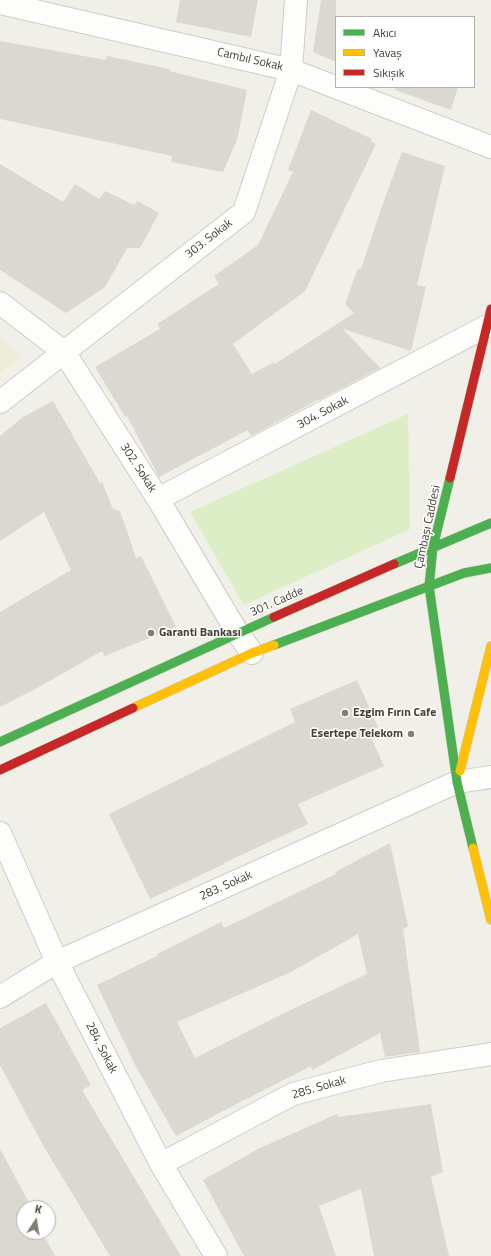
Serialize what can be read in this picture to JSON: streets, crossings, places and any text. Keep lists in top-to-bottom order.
{
  "streets": {
    "main road": ["Çambaşı Caddesi", "301. Cadde"],
    "street": [
      "Cambıl Sokak",
      "303. Sokak",
      "304. Sokak",
      "302. Sokak",
      "283. Sokak",
      "284. Sokak",
      "285. Sokak"
    ]
  },
  "crossings": [
    ["Cambıl Sokak", "303. Sokak"],
    ["303. Sokak", "302. Sokak"],
    ["304. Sokak", "302. Sokak"],
    ["304. Sokak", "Çambaşı Caddesi"],
    ["302. Sokak", "301. Cadde"],
    ["Çambaşı Caddesi", "301. Cadde"],
    ["Çambaşı Caddesi", "283. Sokak"],
    ["283. Sokak", "284. Sokak"],
    ["284. Sokak", "285. Sokak"]
  ],
  "places": ["Garanti Bankası", "Ezgim Fırın Cafe", "Esertepe Telekom"],
  "legend": ["Akıcı", "Yavaş", "Sıkışık"],
  "north": "top"
}
